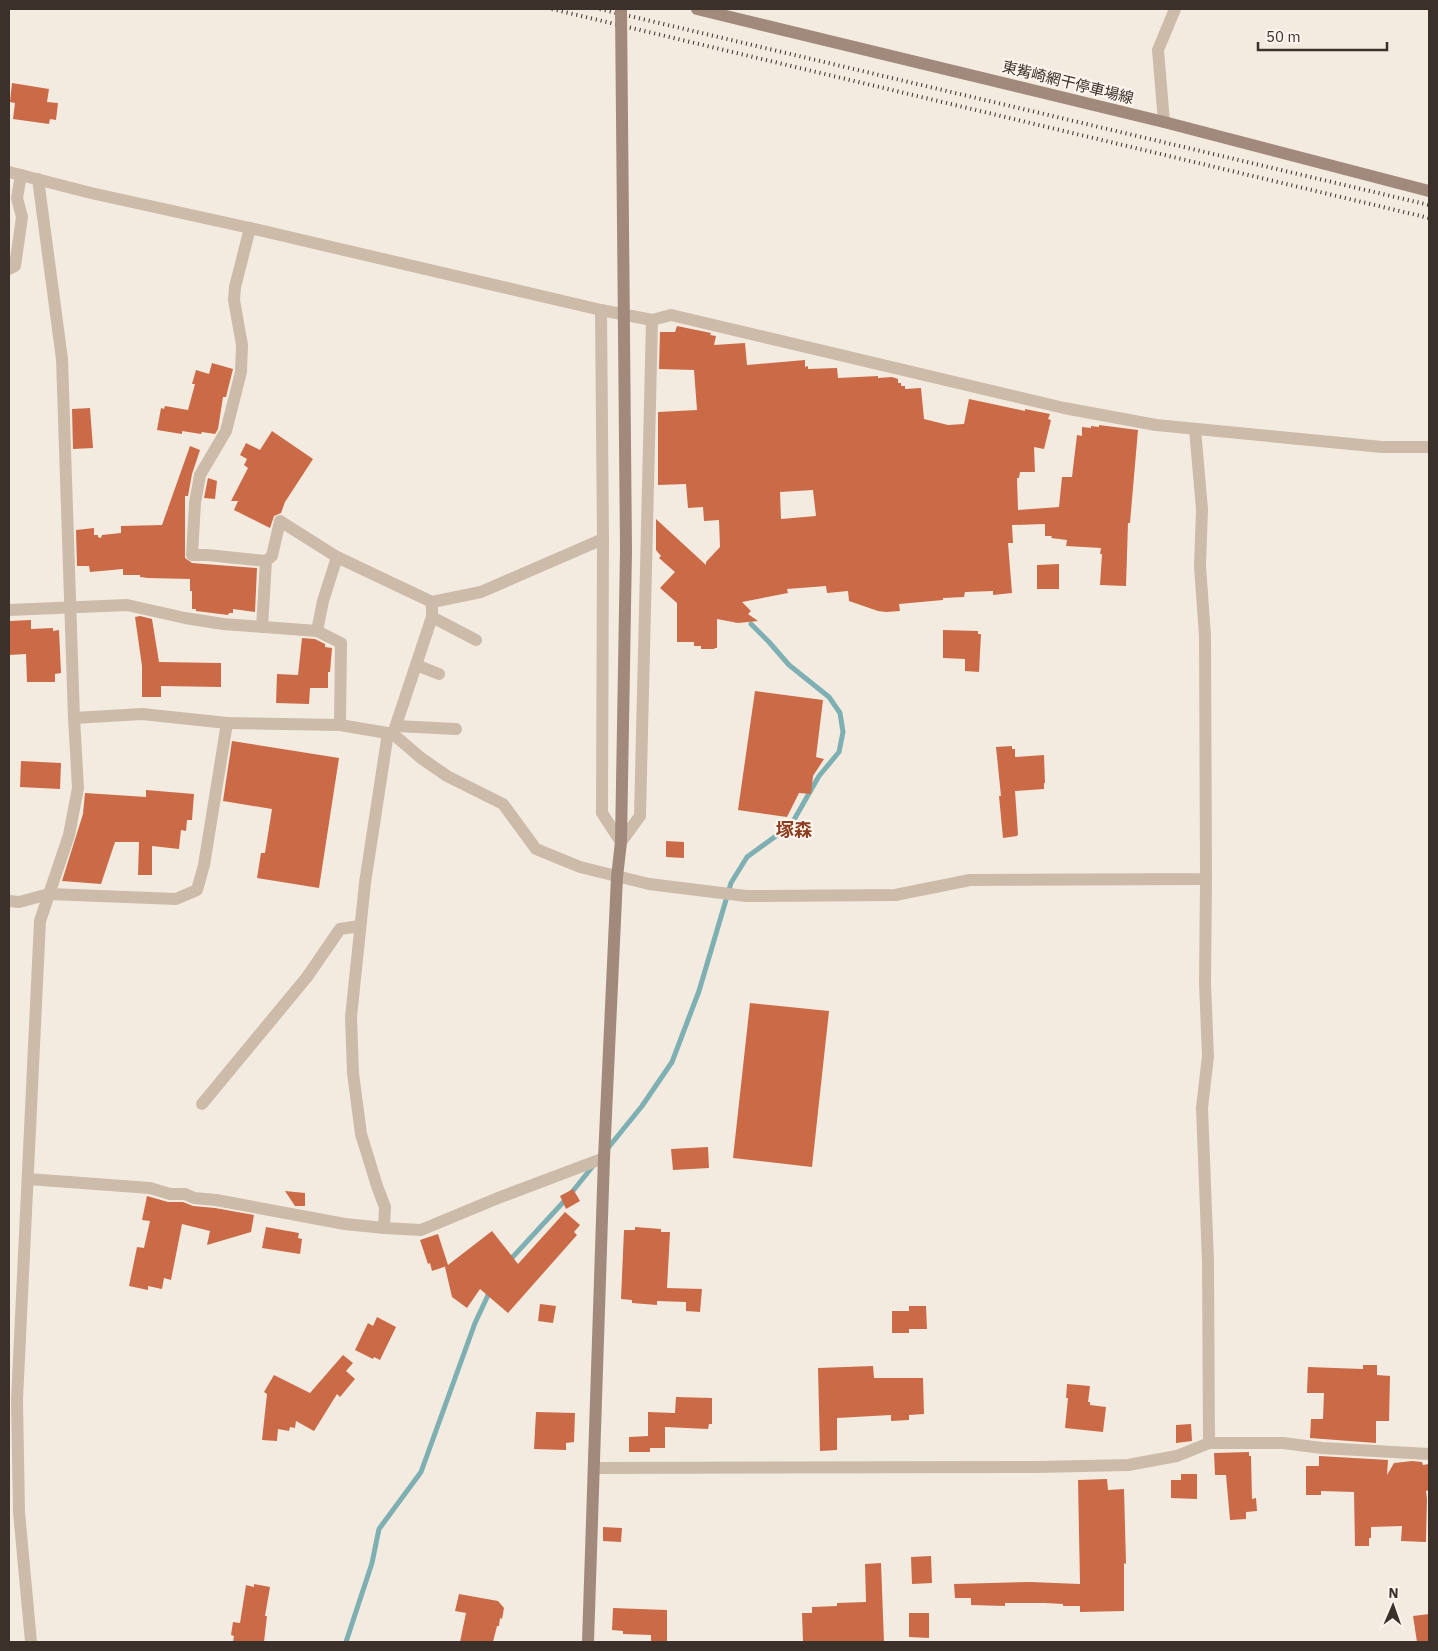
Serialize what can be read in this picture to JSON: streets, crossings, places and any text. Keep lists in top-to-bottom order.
{
  "streets": {
    "street": ["東觜崎網干停車場線"]
  },
  "districts": ["塚森"],
  "scale_bar": "50 m",
  "north": "top"
}
